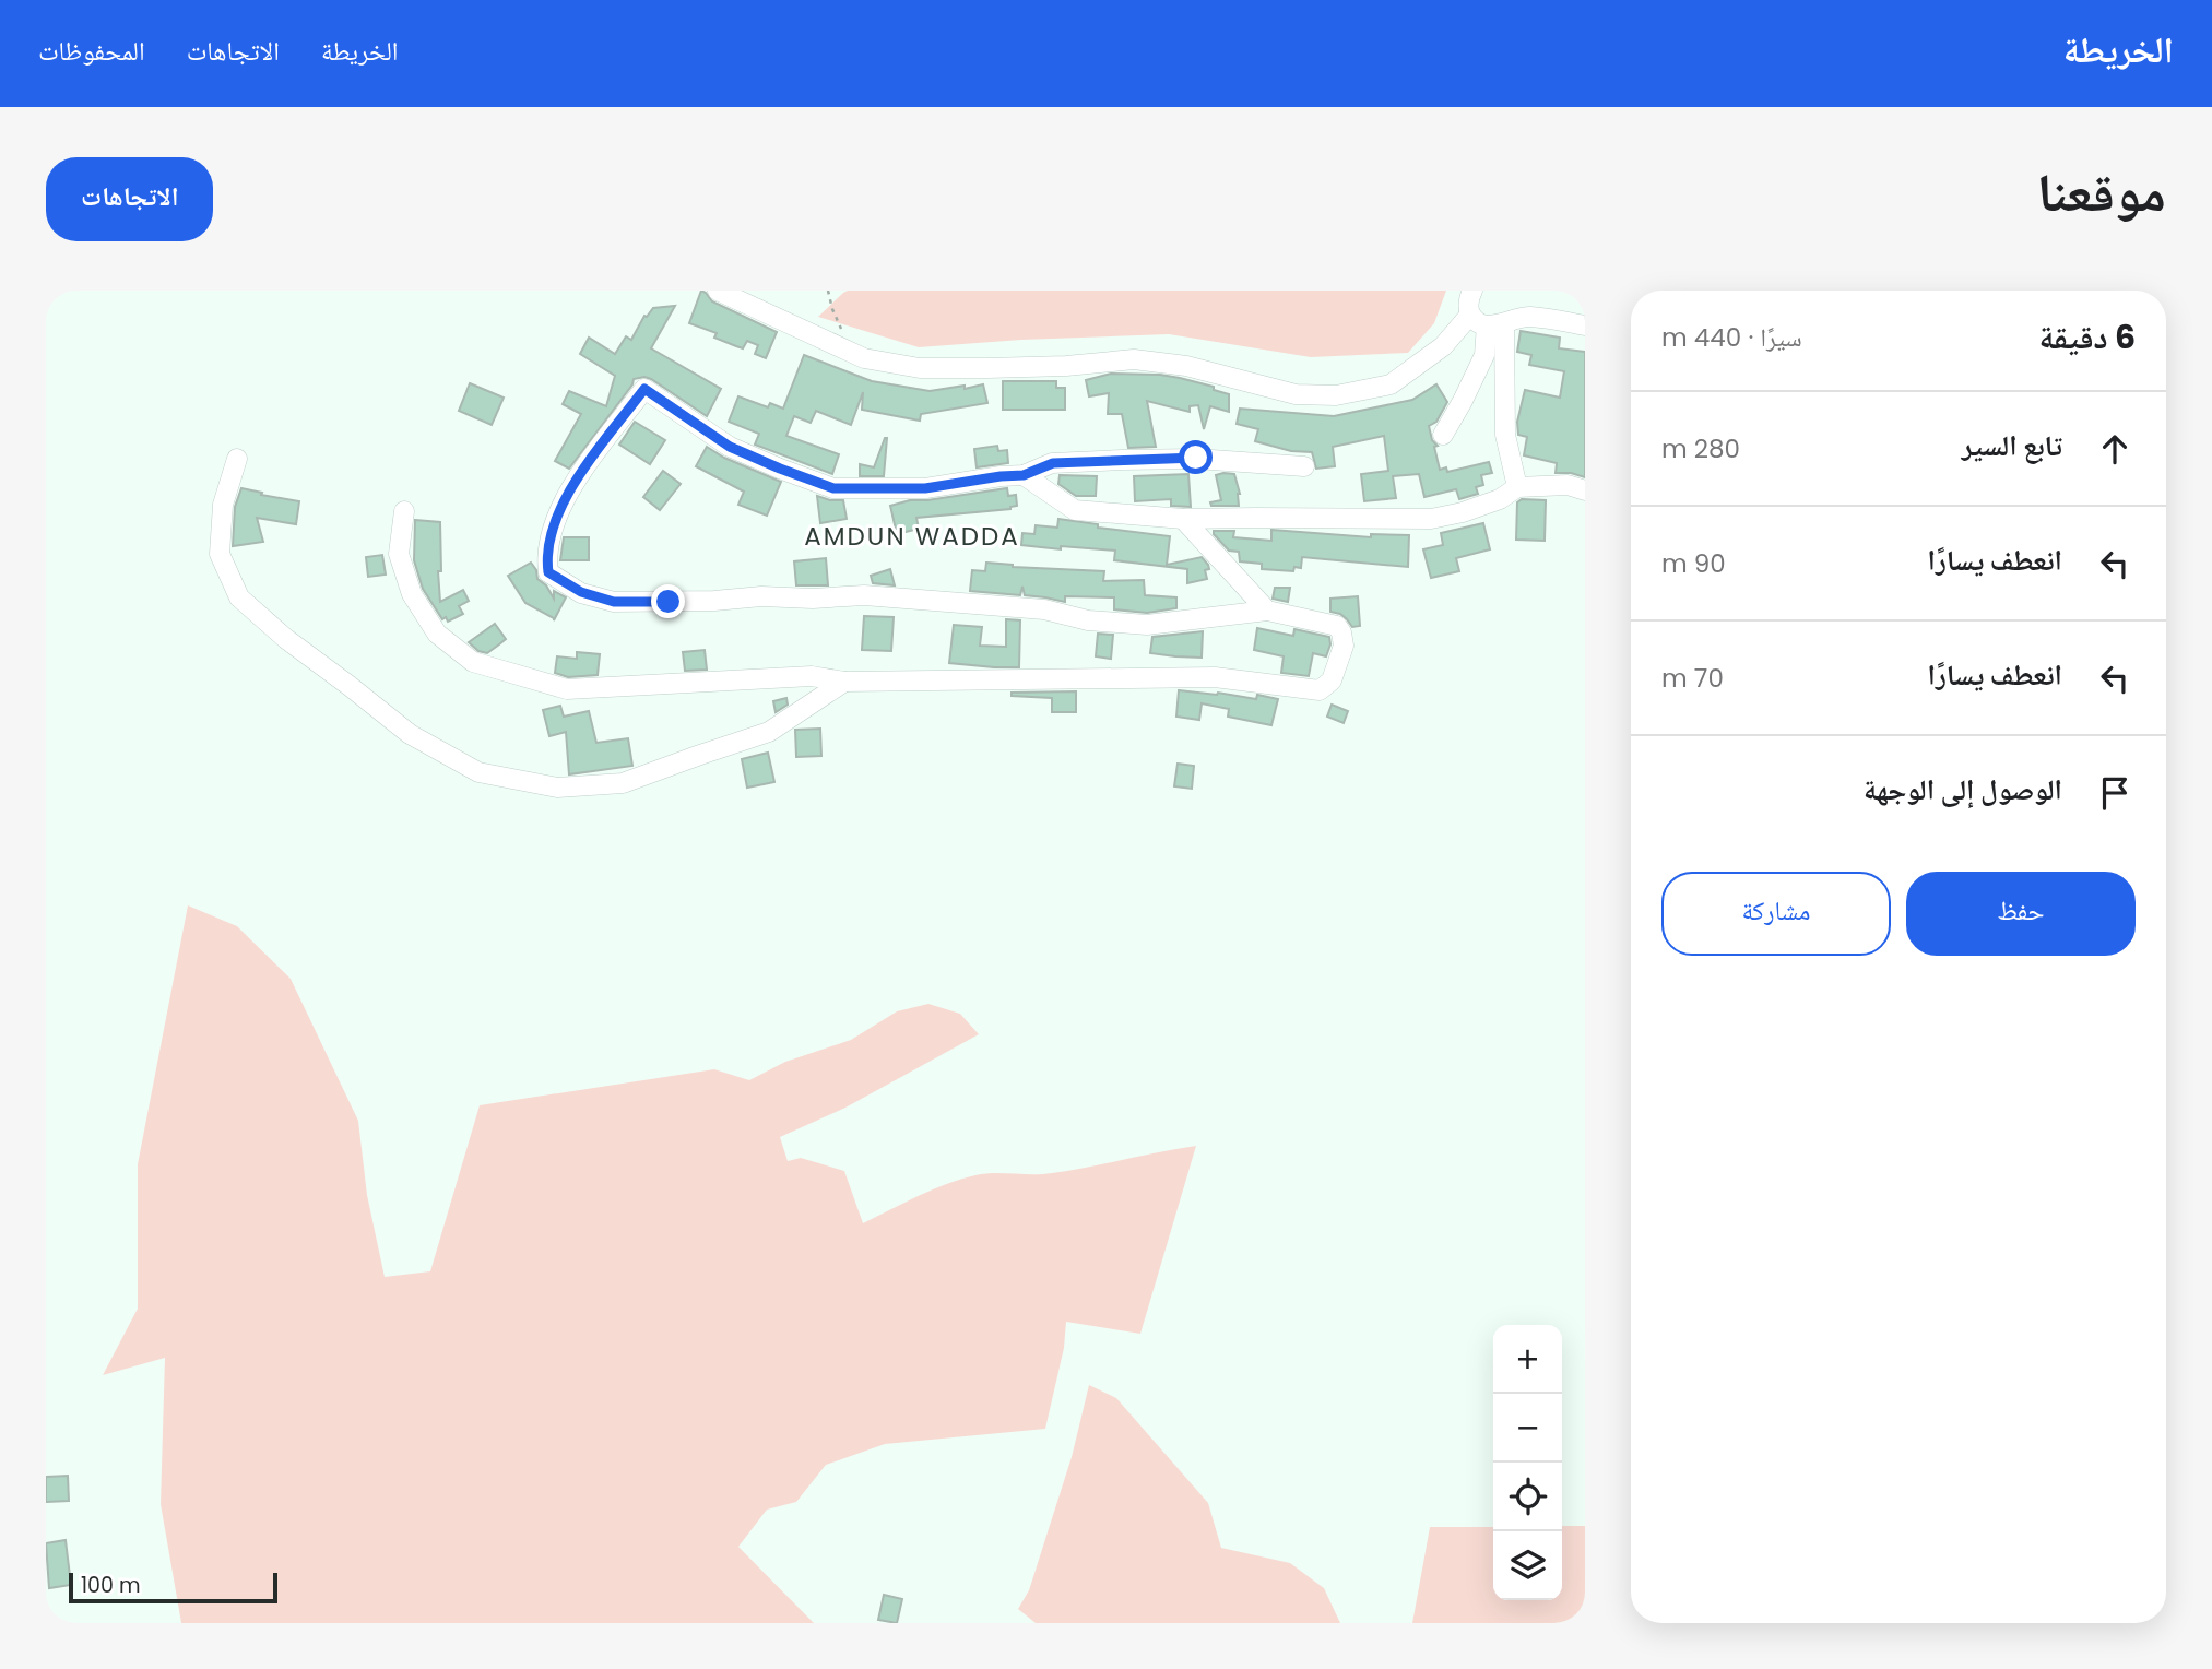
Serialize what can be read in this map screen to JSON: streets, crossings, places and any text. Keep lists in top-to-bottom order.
{
  "districts": ["AMDUN WADDA"],
  "scale_bar": "100 m",
  "page": {
    "header": "الخريطة",
    "nav": ["الخريطة", "الاتجاهات", "المحفوظات"],
    "title": "موقعنا",
    "buttons": [
      "الاتجاهات",
      ["حفظ", "مشاركة"]
    ],
    "heading": ["6 دقيقة", "سيرًا · 440 m"],
    "list": [
      ["تابع السير", "280 m"],
      ["انعطف يسارًا", "90 m"],
      ["انعطف يسارًا", "70 m"],
      "الوصول إلى الوجهة"
    ],
    "map_buttons": ["+", "−"],
    "scale": "100 m"
  }
}
